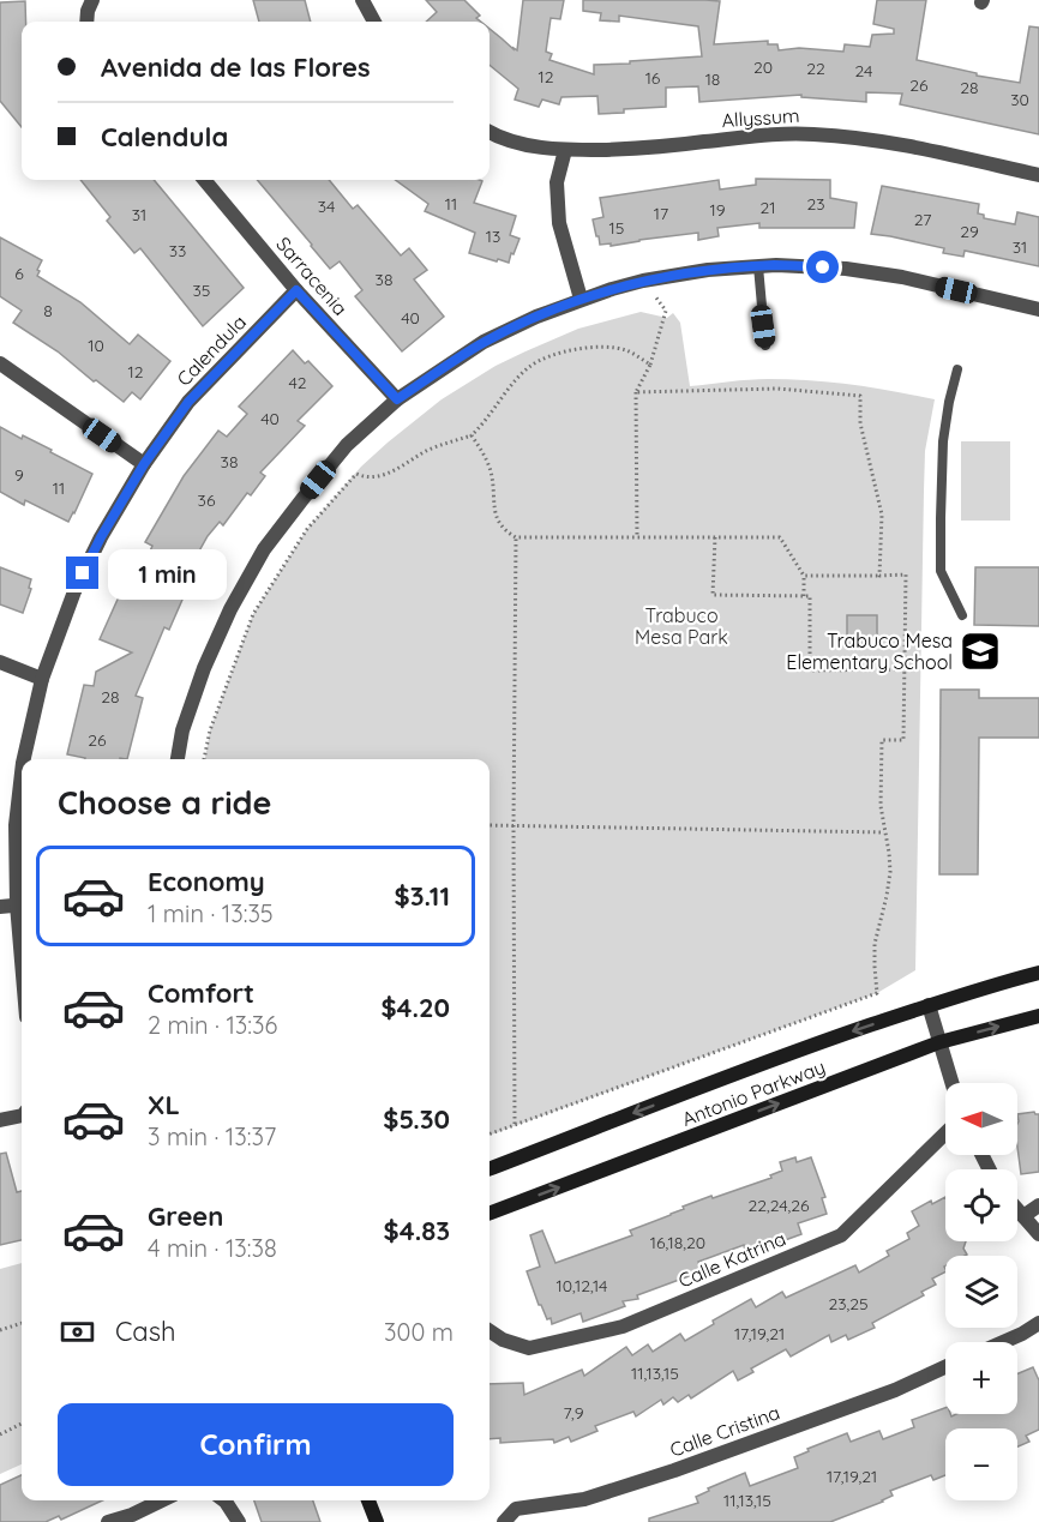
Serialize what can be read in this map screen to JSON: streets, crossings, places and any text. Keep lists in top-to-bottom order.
{
  "streets": {
    "main road": ["Antonio Parkway"],
    "street": [
      "Allyssum",
      "Sarracenia",
      "Calendula",
      "Calle Katrina",
      "Calle Cristina"
    ]
  },
  "crossings": [
    ["Sarracenia", "Calendula"]
  ],
  "parks": ["Trabuco Mesa Park"],
  "places": {
    "school or university": ["Trabuco Mesa Elementary School"]
  },
  "house_numbers": [
    "20",
    "22",
    "24",
    "12",
    "16",
    "18",
    "26",
    "28",
    "30",
    "11",
    "23",
    "34",
    "21",
    "19",
    "17",
    "31",
    "27",
    "15",
    "29",
    "13",
    "31",
    "33",
    "6",
    "38",
    "35",
    "8",
    "40",
    "10",
    "12",
    "42",
    "40",
    "38",
    "9",
    "11",
    "36",
    "28",
    "26",
    "22,24,26",
    "16,18,20",
    "10,12,14",
    "23,25",
    "17,19,21",
    "11,13,15",
    "7,9",
    "17,19,21",
    "11,13,15"
  ],
  "north": "left",
  "page": {
    "banner": ["Avenida de las Flores", "Calendula"],
    "bubble": "1 min",
    "heading": "Choose a ride",
    "list": [
      {
        "name": "Economy",
        "note": "1 min · 13:35",
        "value": "$3.11"
      },
      {
        "name": "Comfort",
        "note": "2 min · 13:36",
        "value": "$4.20"
      },
      {
        "name": "XL",
        "note": "3 min · 13:37",
        "value": "$5.30"
      },
      {
        "name": "Green",
        "note": "4 min · 13:38",
        "value": "$4.83"
      }
    ],
    "map_buttons": ["+", "−"],
    "pay": ["Cash", "300 m"],
    "buttons": "Confirm"
  }
}
